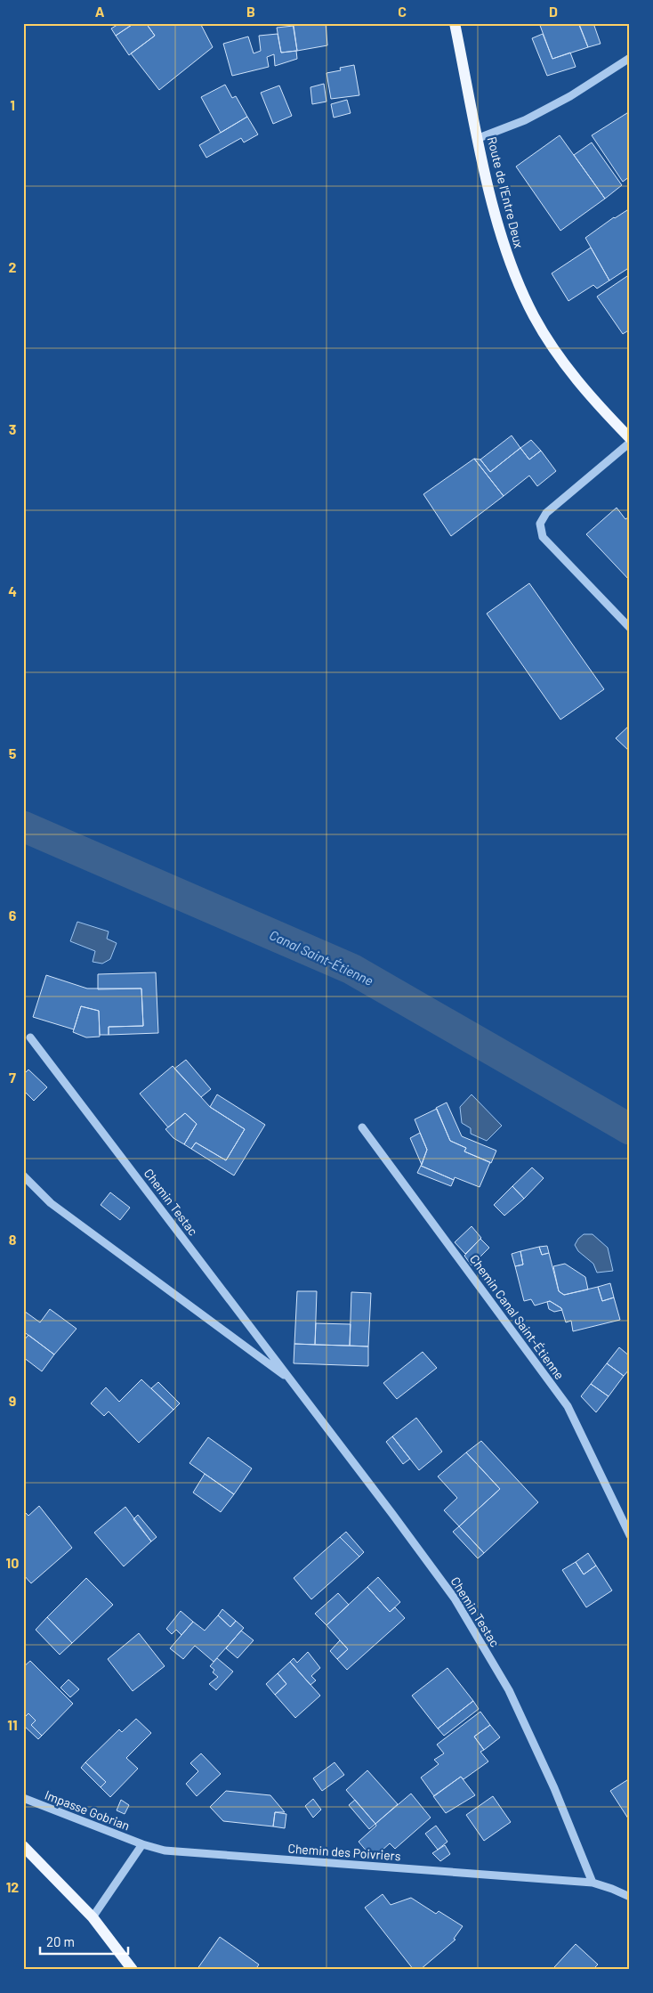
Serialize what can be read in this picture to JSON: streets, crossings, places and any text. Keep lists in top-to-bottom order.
{
  "streets": {
    "main road": ["Route de l'Entre Deux"],
    "street": [
      "Chemin Testac",
      "Chemin Canal Saint-Étienne",
      "Impasse Gobrian",
      "Chemin des Poivriers"
    ]
  },
  "crossings": [
    ["Chemin Testac", "Chemin des Poivriers"],
    ["Impasse Gobrian", "Chemin des Poivriers"]
  ],
  "water": ["Canal Saint-Étienne"],
  "scale_bar": "20 m",
  "grid": {
    "columns": [
      "A",
      "B",
      "C",
      "D"
    ],
    "rows": [
      "1",
      "2",
      "3",
      "4",
      "5",
      "6",
      "7",
      "8",
      "9",
      "10",
      "11",
      "12"
    ]
  }
}
